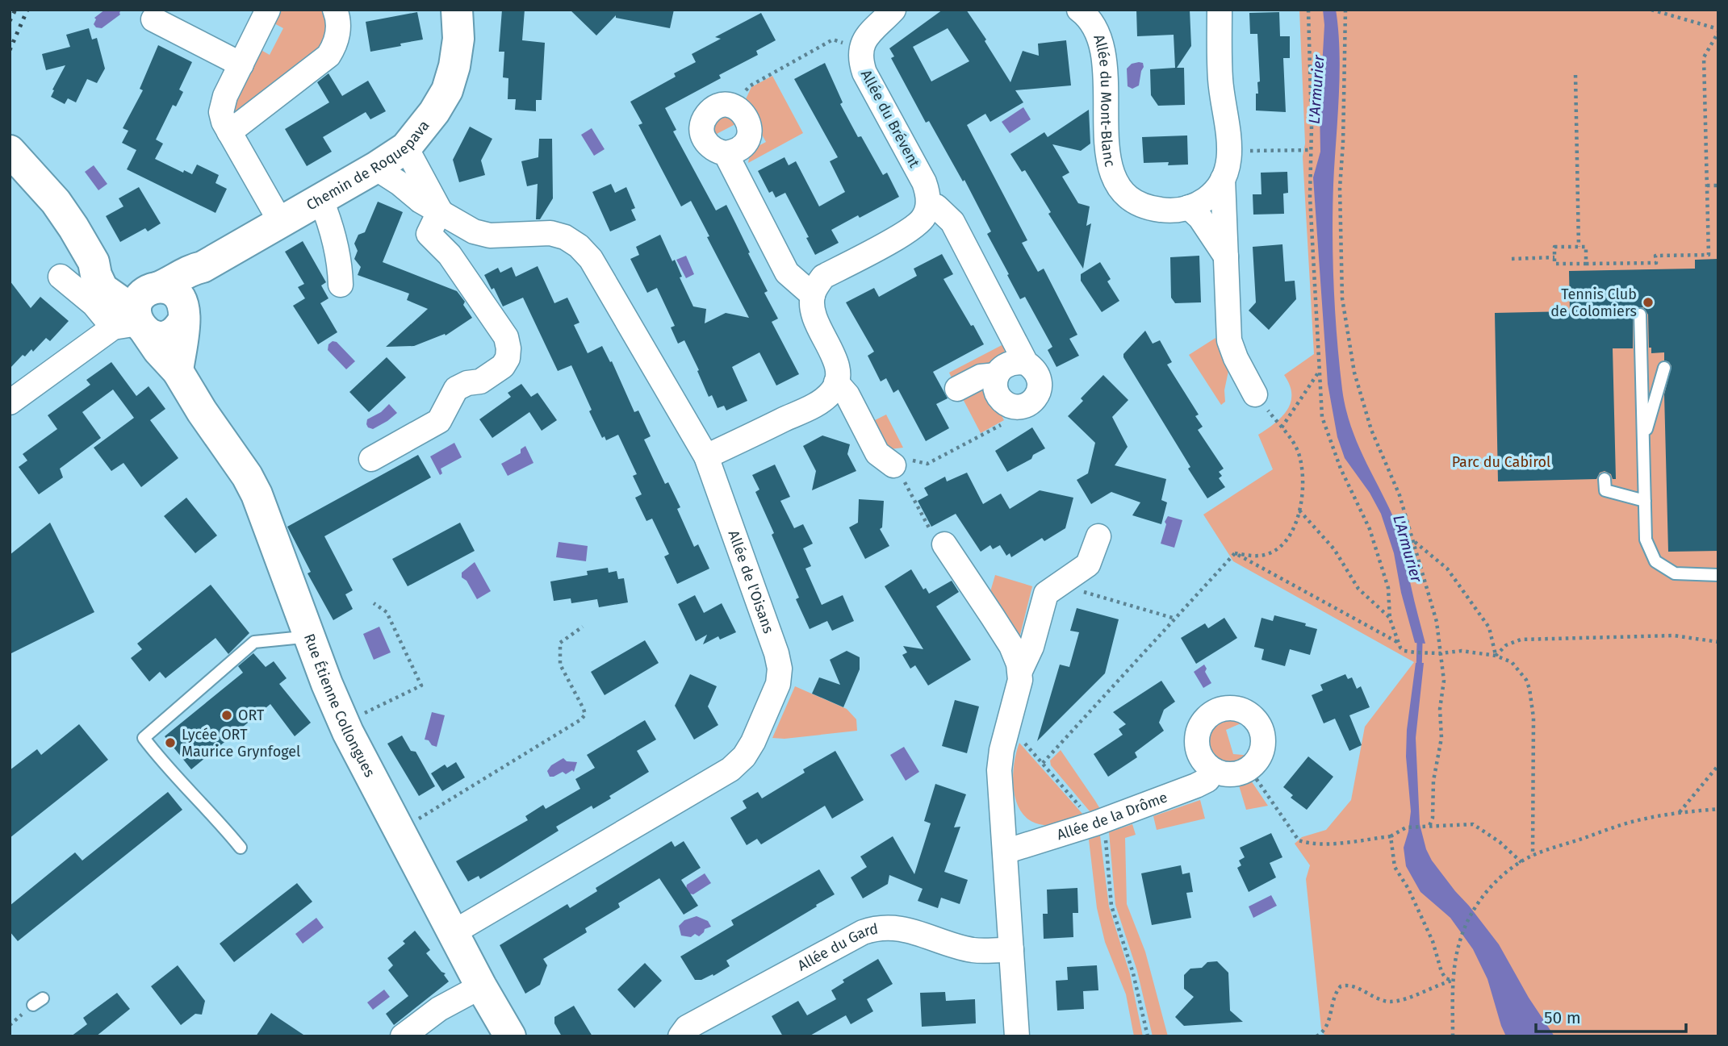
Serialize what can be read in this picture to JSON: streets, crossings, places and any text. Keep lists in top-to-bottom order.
{
  "streets": {
    "main road": ["Chemin de Roquepava", "Rue Étienne Collongues"],
    "street": [
      "Allée du Mont-Blanc",
      "Allée du Brévent",
      "Allée de l'Oisans",
      "Allée de la Drôme",
      "Allée du Gard"
    ]
  },
  "crossings": [
    ["Chemin de Roquepava", "Allée de l'Oisans"],
    ["Chemin de Roquepava", "Rue Étienne Collongues"],
    ["Allée de l'Oisans", "Rue Étienne Collongues"]
  ],
  "water": ["L'Armurier"],
  "parks": ["Parc du Cabirol"],
  "places": ["Tennis Club de Colomiers", "ORT", "Lycée ORT Maurice Grynfogel"],
  "scale_bar": "50 m"
}
